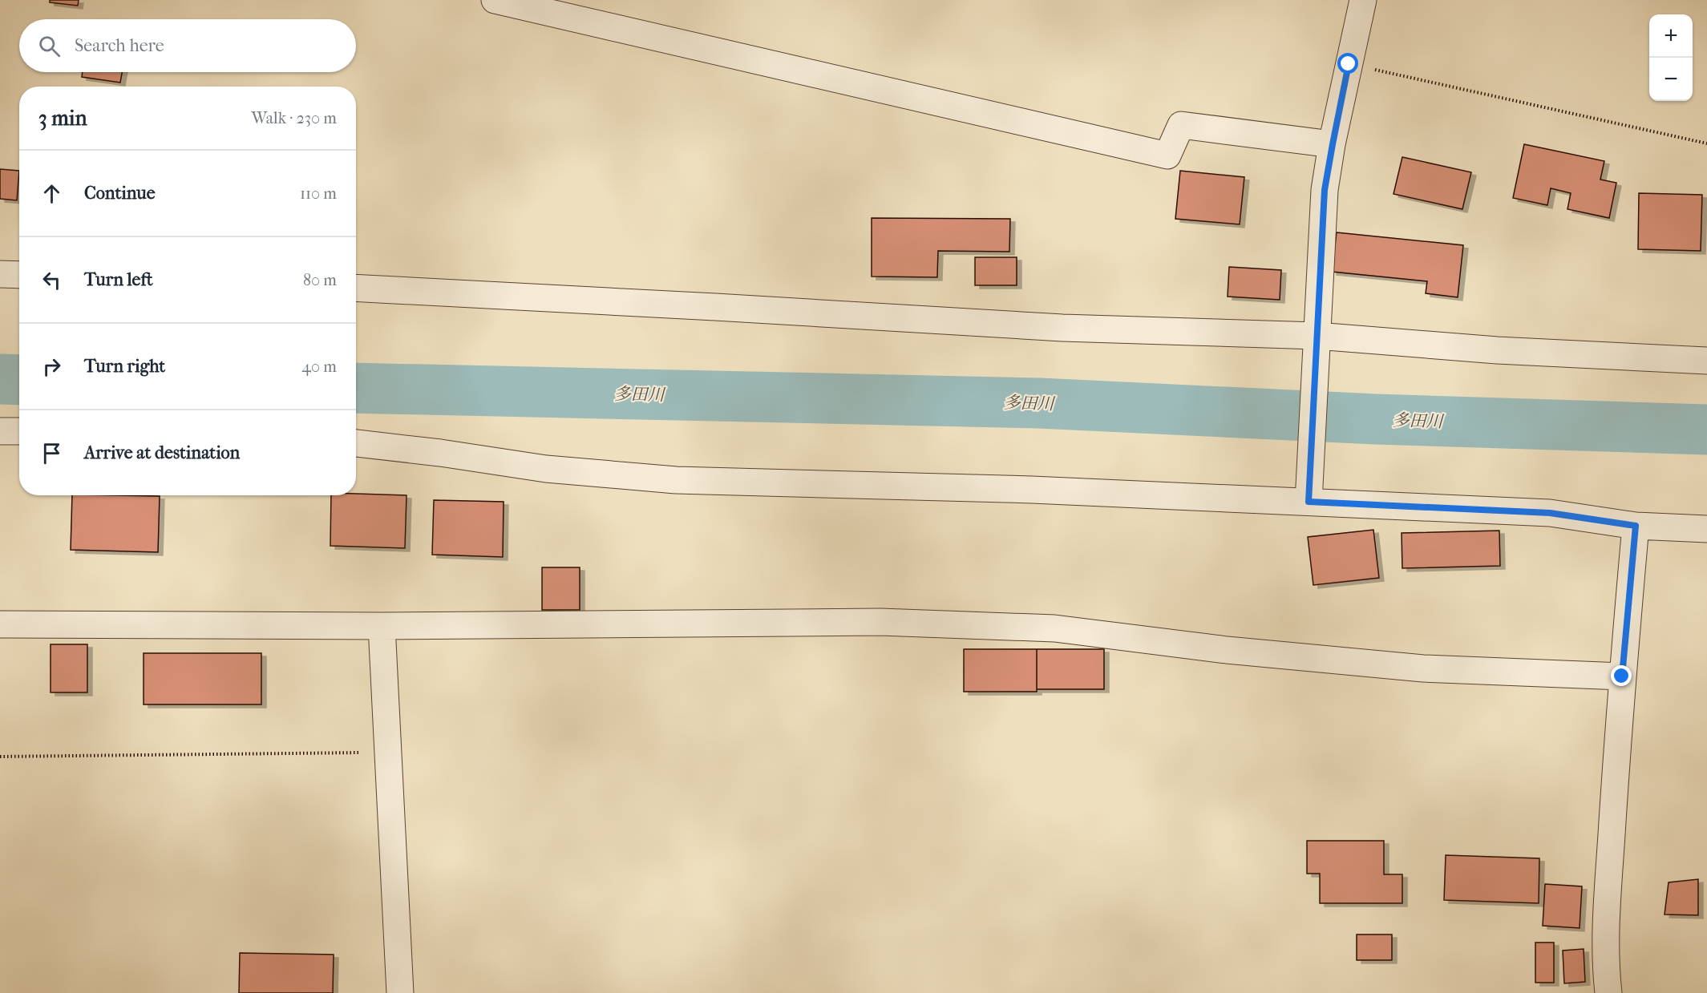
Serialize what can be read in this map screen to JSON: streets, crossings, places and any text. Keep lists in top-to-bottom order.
{
  "water": ["多田川"],
  "page": {
    "map_buttons": ["+", "−"],
    "search": "Search here",
    "heading": ["3 min", "Walk · 230 m"],
    "list": [
      ["Continue", "110 m"],
      ["Turn left", "80 m"],
      ["Turn right", "40 m"],
      "Arrive at destination"
    ]
  }
}
